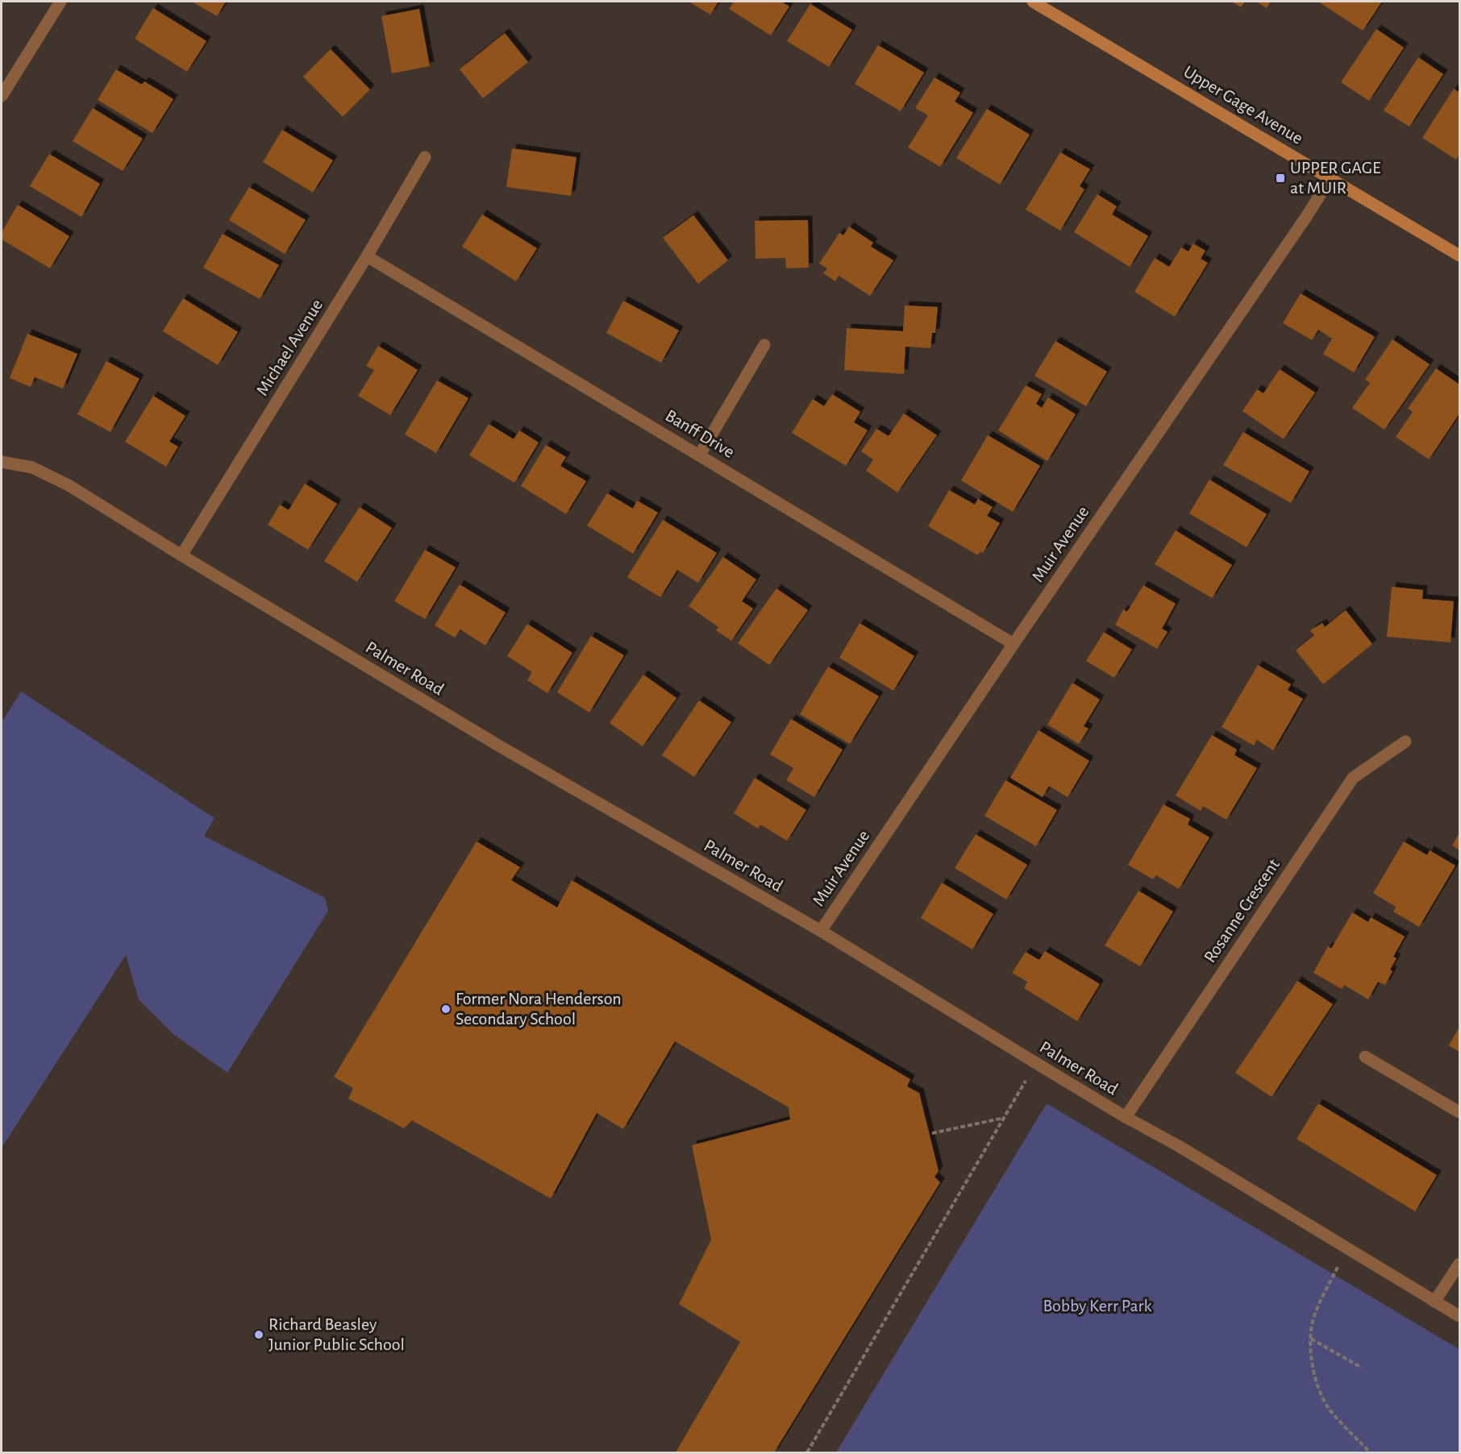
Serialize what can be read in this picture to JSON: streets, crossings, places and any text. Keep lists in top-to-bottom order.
{
  "streets": {
    "main road": ["Upper Gage Avenue"],
    "street": [
      "Michael Avenue",
      "Banff Drive",
      "Muir Avenue",
      "Palmer Road",
      "Rosanne Crescent"
    ]
  },
  "crossings": [
    ["Upper Gage Avenue", "Muir Avenue"],
    ["Michael Avenue", "Banff Drive"],
    ["Michael Avenue", "Palmer Road"],
    ["Banff Drive", "Muir Avenue"],
    ["Muir Avenue", "Palmer Road"],
    ["Palmer Road", "Rosanne Crescent"]
  ],
  "parks": ["Bobby Kerr Park"],
  "places": {
    "transit": ["UPPER GAGE at MUIR"],
    "other": ["Former Nora Henderson Secondary School", "Richard Beasley Junior Public School"]
  }
}
